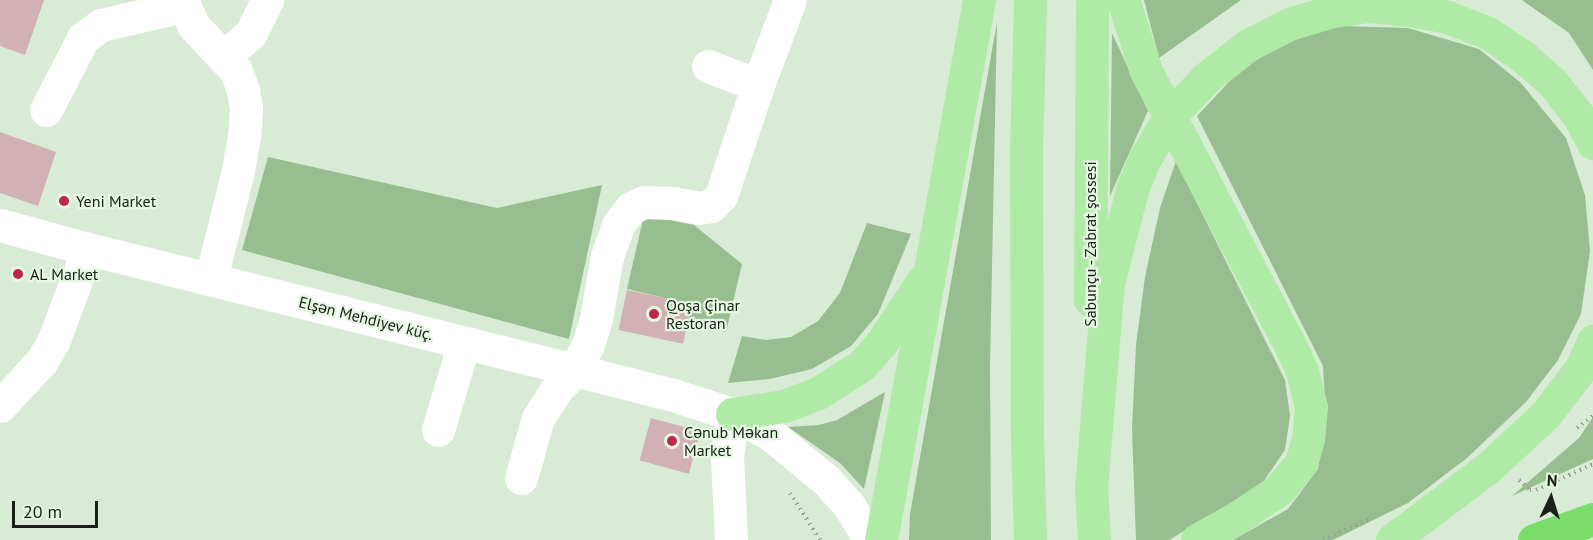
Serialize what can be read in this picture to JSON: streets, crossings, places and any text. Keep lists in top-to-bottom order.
{
  "streets": {
    "main road": ["Sabunçu - Zabrat şossesi"],
    "street": ["Elşən Mehdiyev küç."]
  },
  "places": [
    "Yeni Market",
    "AL Market",
    "Qoşa Çinar Restoran",
    "Cənub Məkan Market"
  ],
  "scale_bar": "20 m",
  "north": "top"
}
